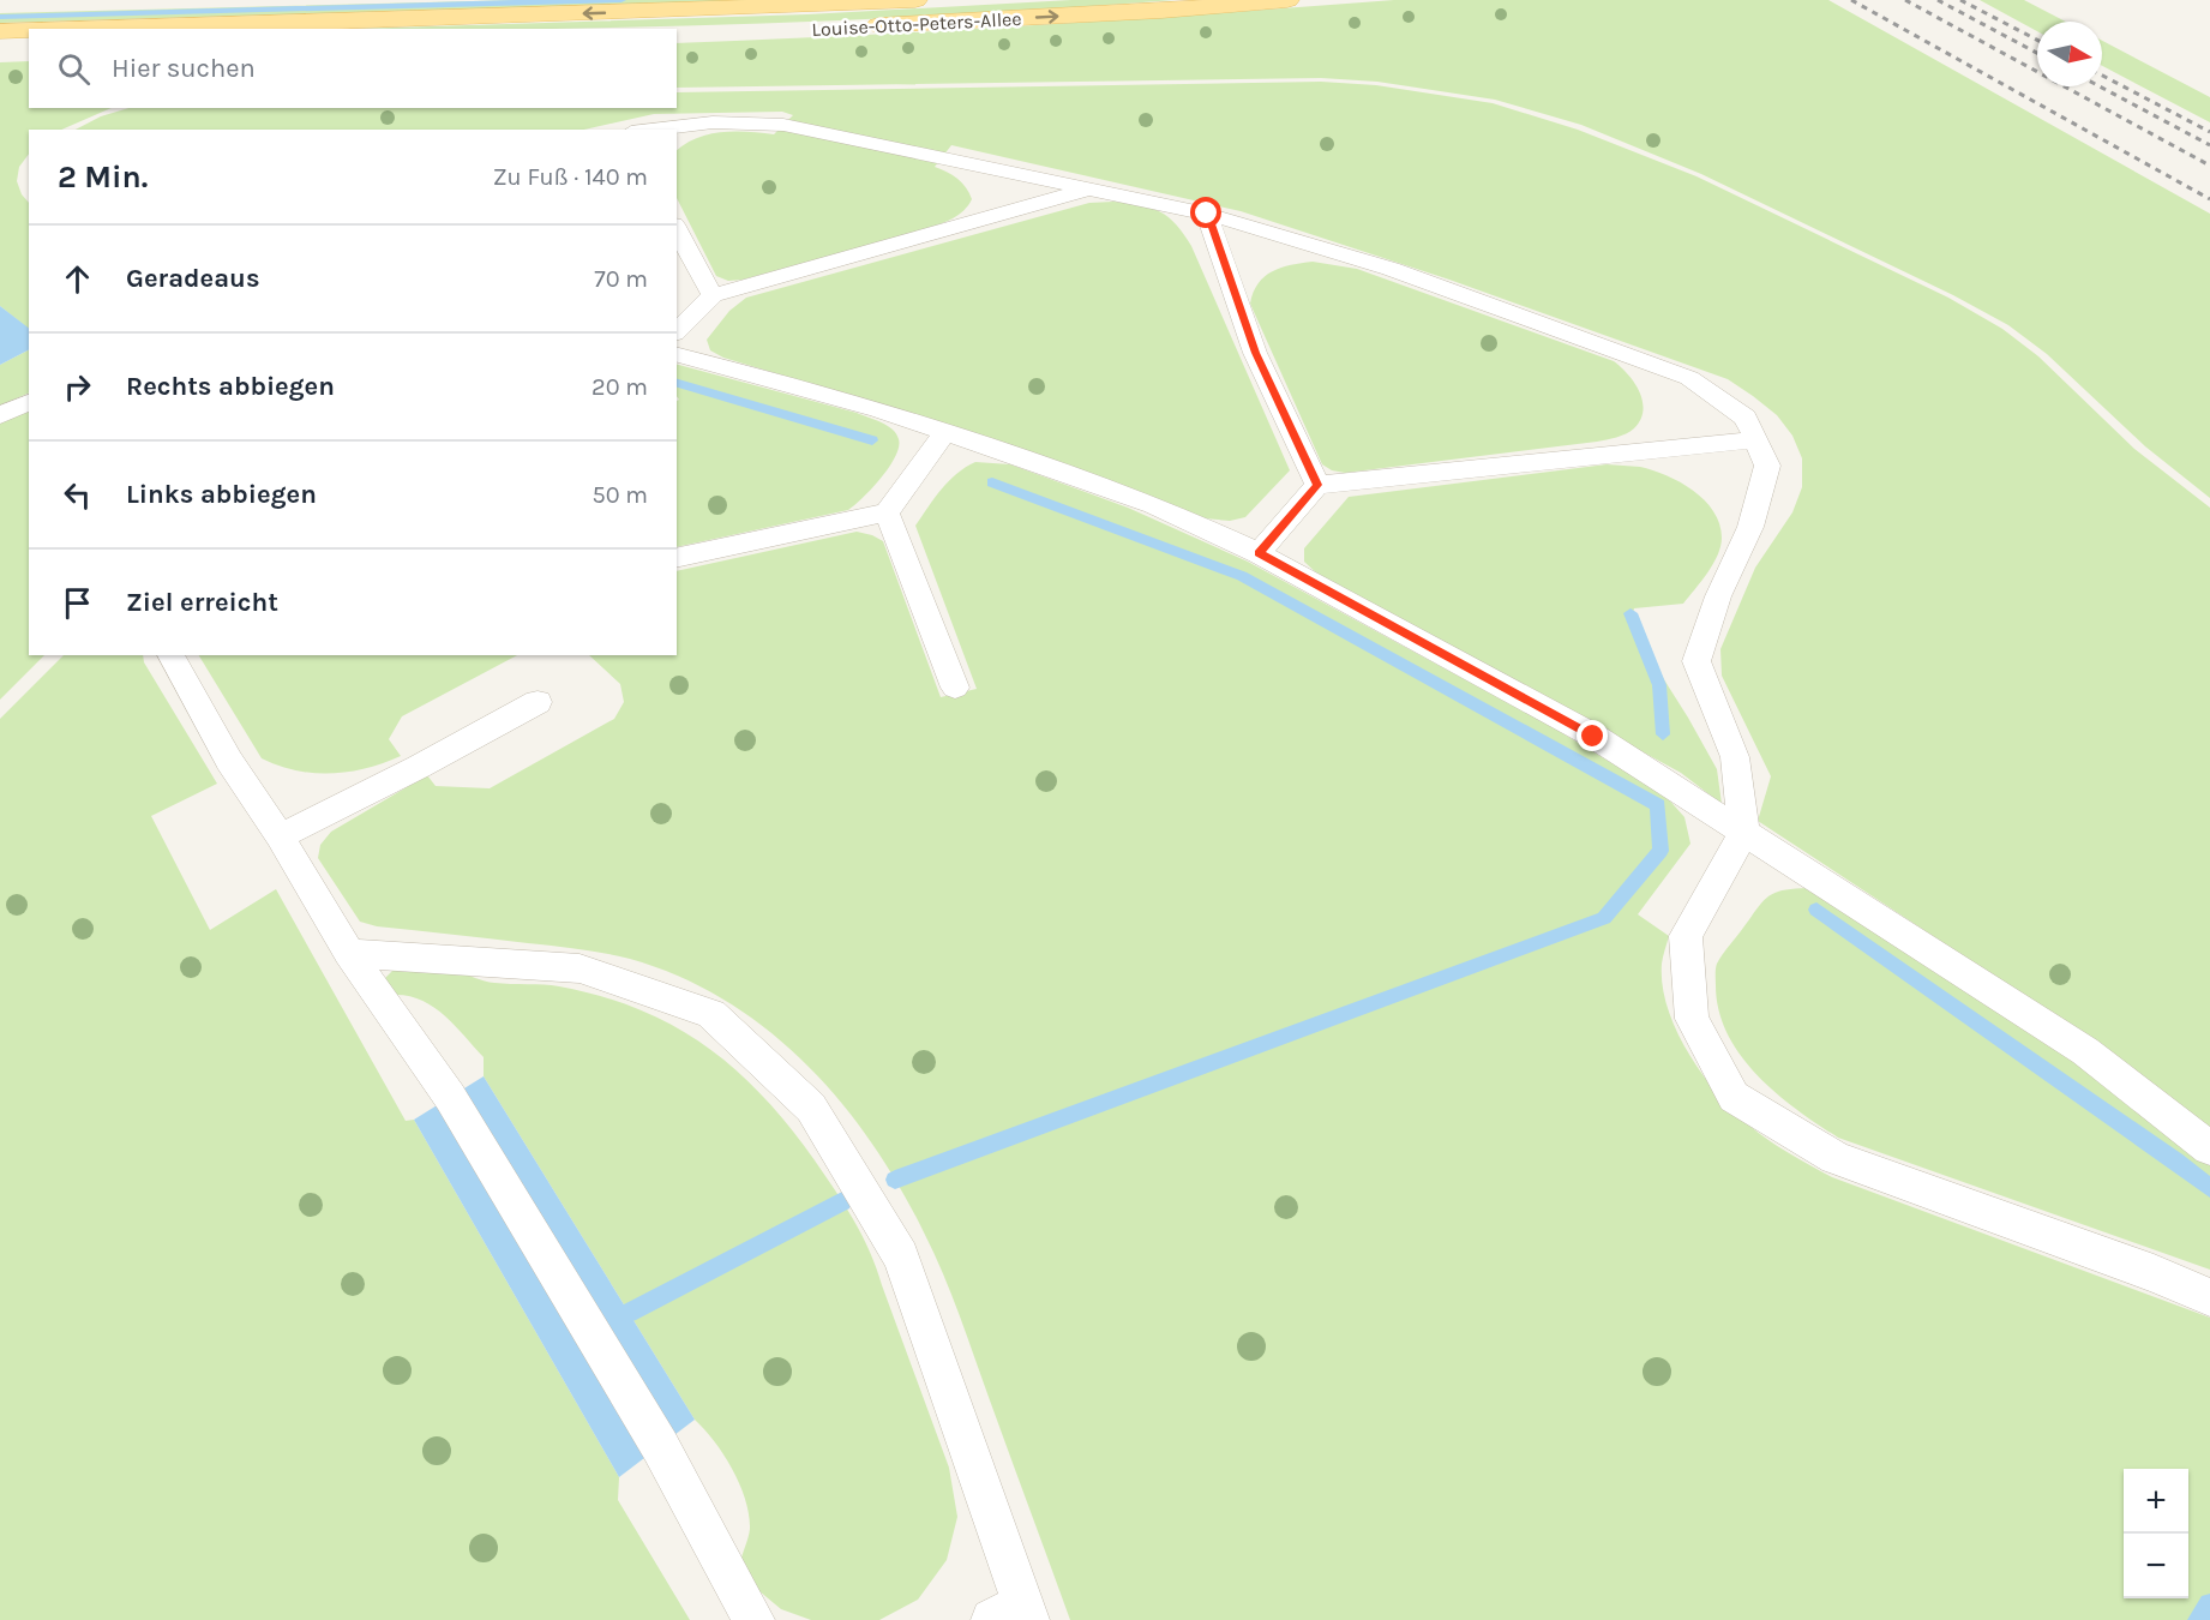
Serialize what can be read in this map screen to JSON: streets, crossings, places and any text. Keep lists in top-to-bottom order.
{
  "streets": {
    "main road": ["Louise-Otto-Peters-Allee"]
  },
  "north": "right",
  "page": {
    "search": "Hier suchen",
    "heading": ["2 Min.", "Zu Fuß · 140 m"],
    "list": [
      ["Geradeaus", "70 m"],
      ["Rechts abbiegen", "20 m"],
      ["Links abbiegen", "50 m"],
      "Ziel erreicht"
    ],
    "map_buttons": ["+", "−"]
  }
}
